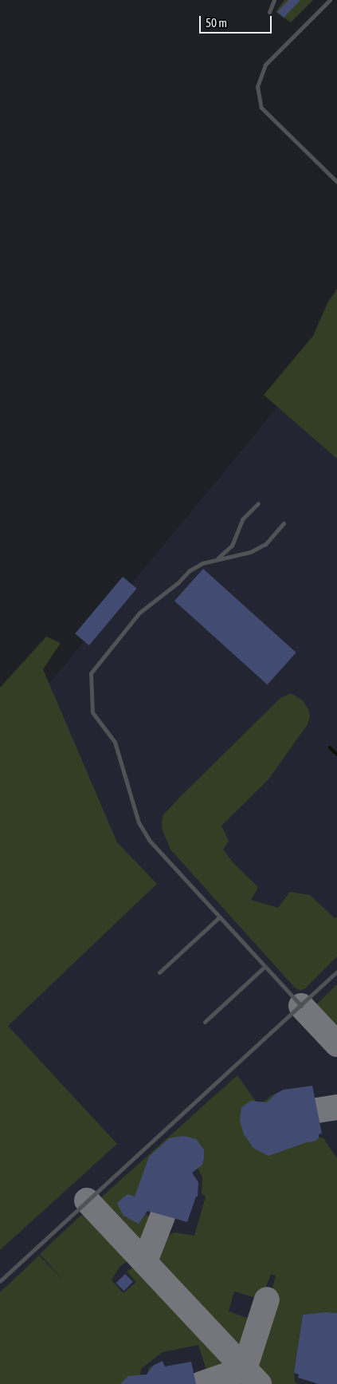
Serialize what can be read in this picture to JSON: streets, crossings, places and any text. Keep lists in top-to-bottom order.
{
  "scale_bar": "50 m"
}
